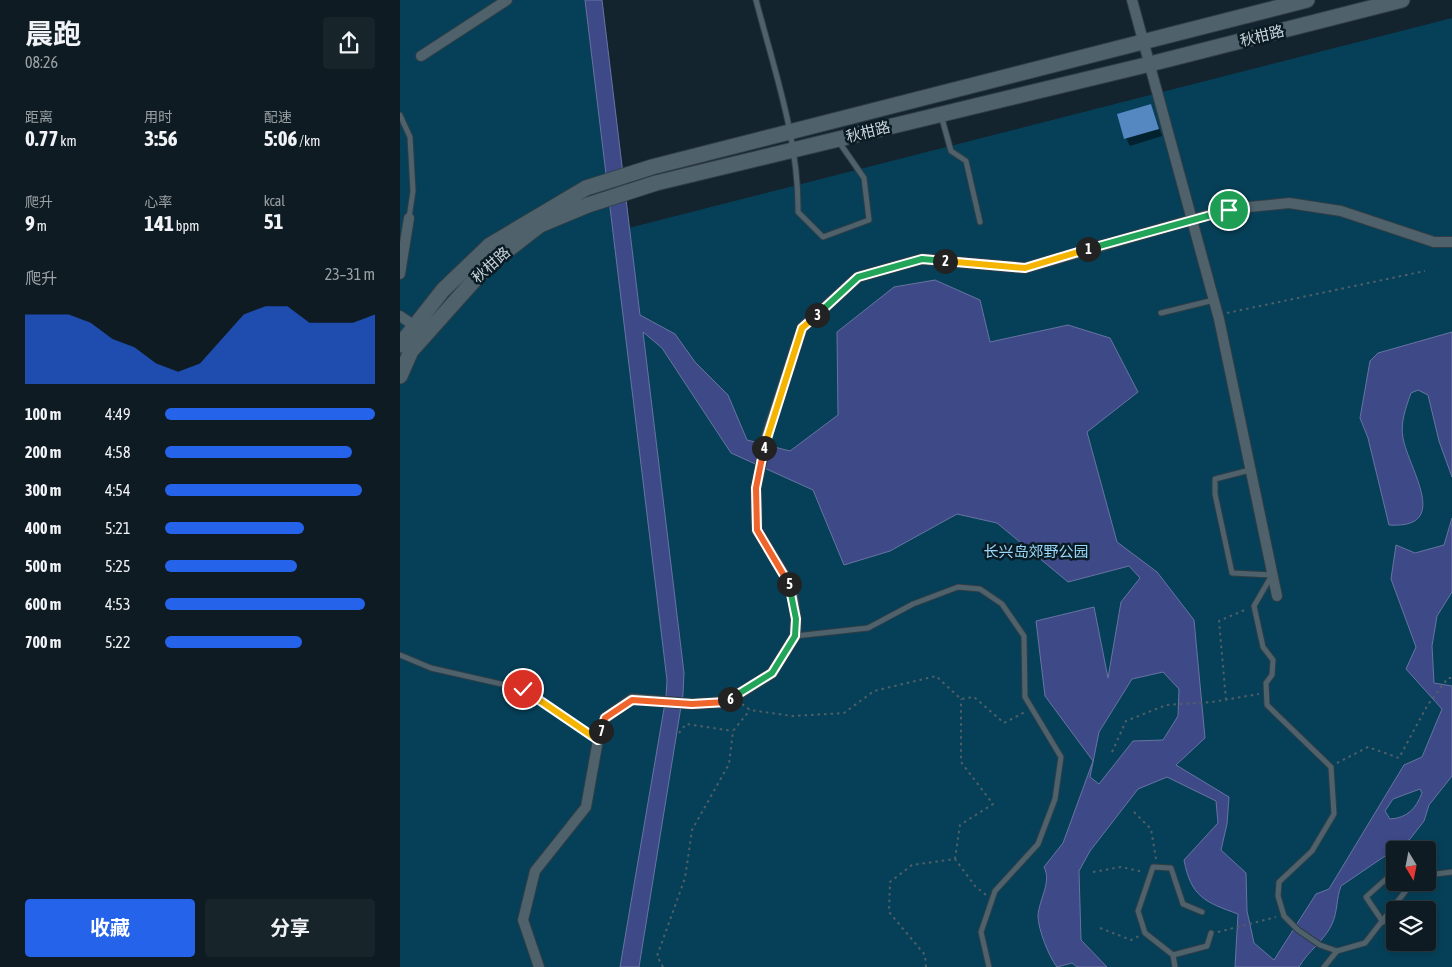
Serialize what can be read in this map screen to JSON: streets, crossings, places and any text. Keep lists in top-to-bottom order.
{
  "streets": {
    "street": ["秋柑路"]
  },
  "parks": ["长兴岛郊野公园"],
  "north": "bottom",
  "page": {
    "heading": ["晨跑", "08:26"],
    "stats": [
      ["距离", "0.77 km"],
      ["用时", "3:56"],
      ["配速", "5:06 /km"],
      ["爬升", "9 m"],
      ["心率", "141 bpm"],
      ["kcal", "51"]
    ],
    "pins": [
      "1",
      "2",
      "3",
      "4",
      "5",
      "6",
      "7"
    ],
    "chart": ["爬升", "23–31 m"],
    "list": [
      {
        "name": "100 m",
        "note": "4:49"
      },
      {
        "name": "200 m",
        "note": "4:58"
      },
      {
        "name": "300 m",
        "note": "4:54"
      },
      {
        "name": "400 m",
        "note": "5:21"
      },
      {
        "name": "500 m",
        "note": "5:25"
      },
      {
        "name": "600 m",
        "note": "4:53"
      },
      {
        "name": "700 m",
        "note": "5:22"
      }
    ],
    "buttons": ["收藏", "分享"]
  }
}
